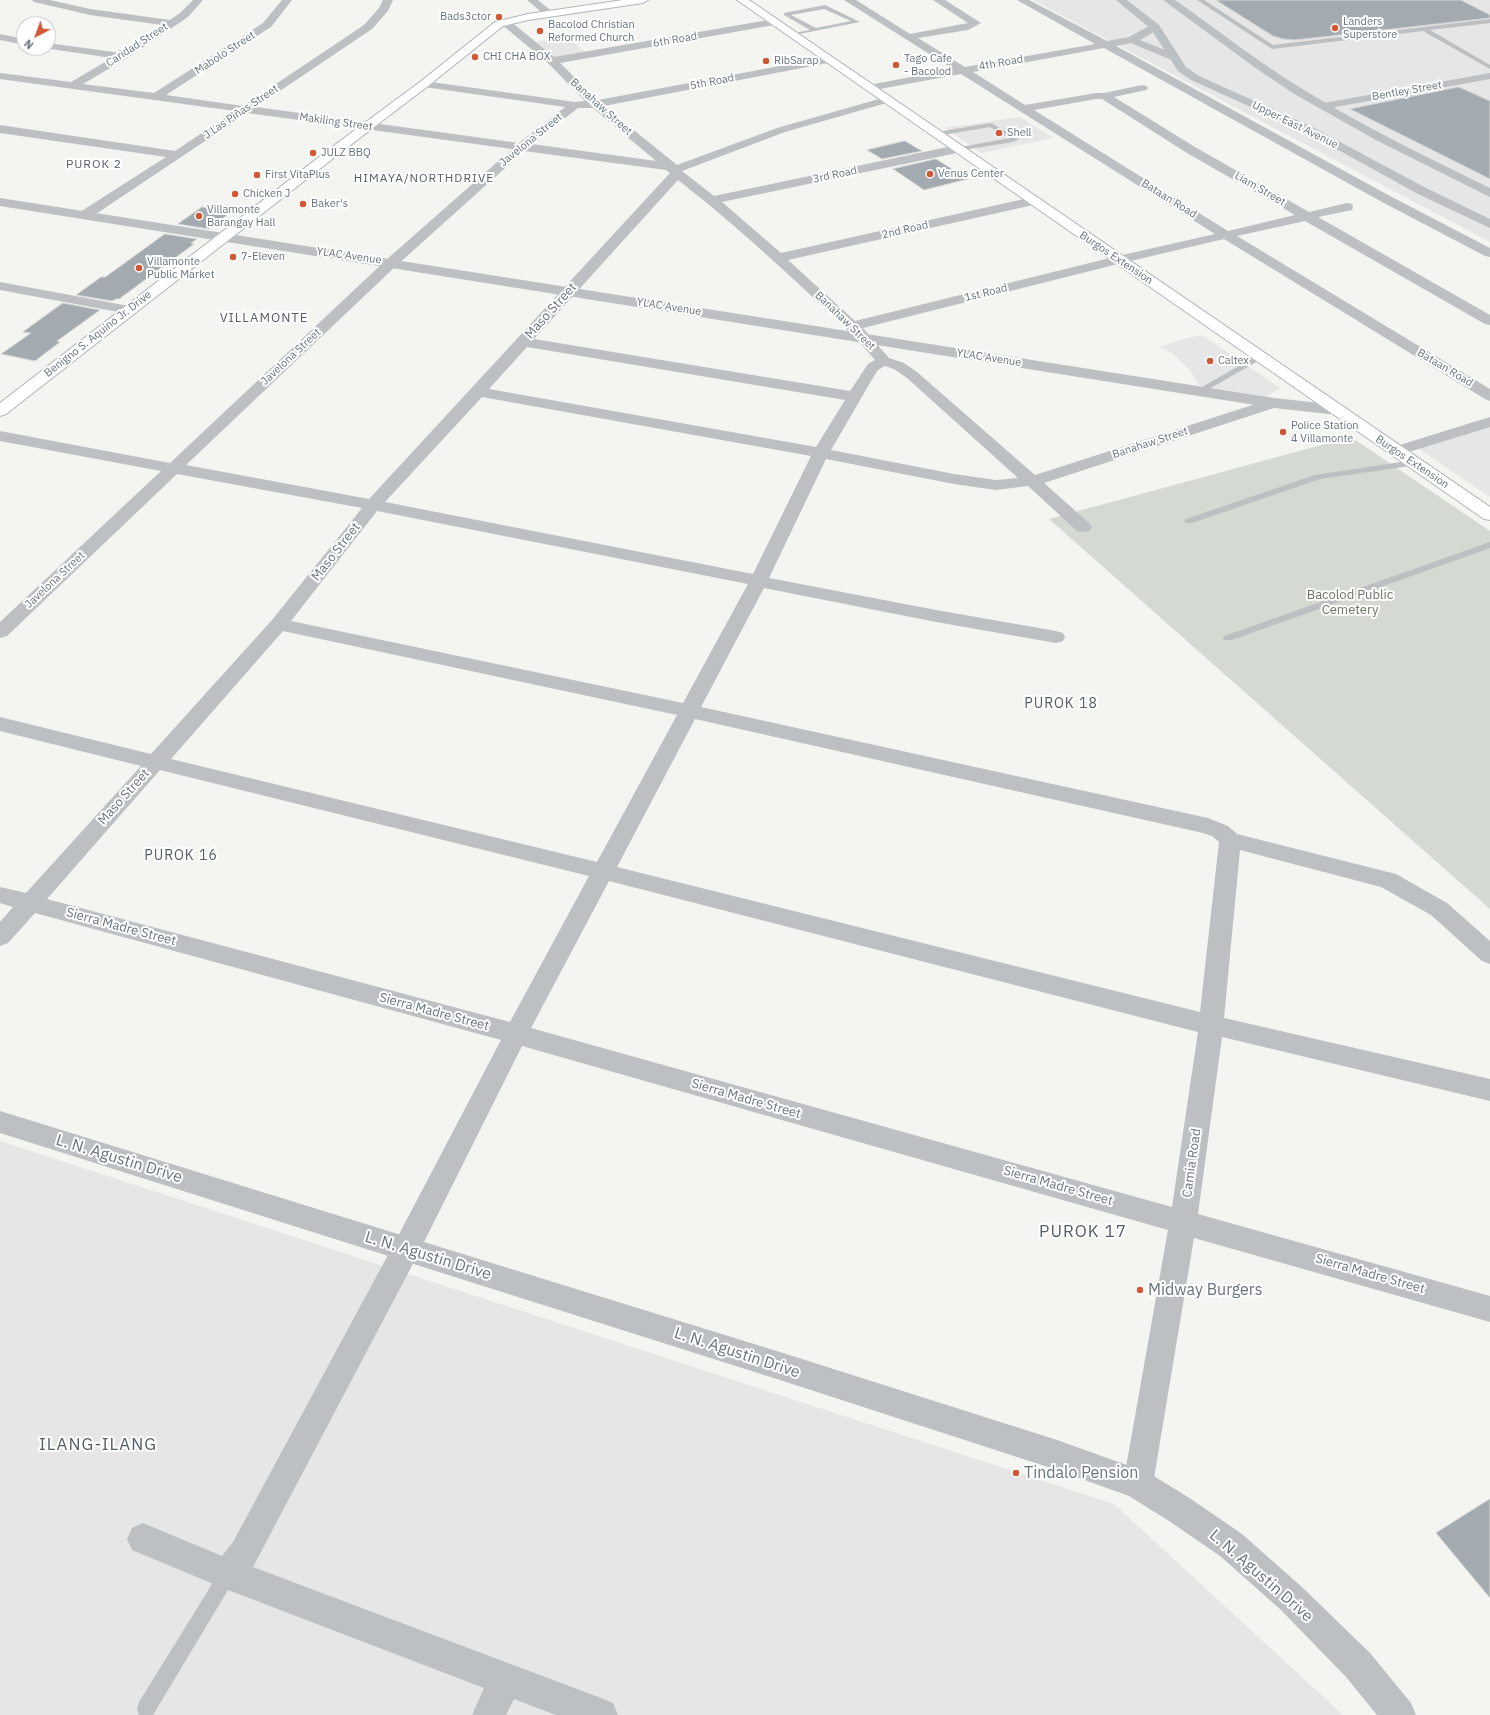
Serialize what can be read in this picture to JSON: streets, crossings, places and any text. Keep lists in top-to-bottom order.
{
  "streets": {
    "main road": ["Burgos Extension", "Benigno S. Aquino Jr. Drive"],
    "street": [
      "6th Road",
      "Caridad Street",
      "Mabolo Street",
      "4th Road",
      "5th Road",
      "Bentley Street",
      "Banahaw Street",
      "J Las Piñas Street",
      "Makiling Street",
      "Upper East Avenue",
      "Javelona Street",
      "3rd Road",
      "Liam Street",
      "Bataan Road",
      "2nd Road",
      "YLAC Avenue",
      "1st Road",
      "Maso Street",
      "Sierra Madre Street",
      "L. N. Agustin Drive",
      "Camia Road"
    ]
  },
  "crossings": [
    ["6th Road", "Banahaw Street"],
    ["6th Road", "Burgos Extension"],
    ["Caridad Street", "Makiling Street"],
    ["Mabolo Street", "Makiling Street"],
    ["4th Road", "Upper East Avenue"],
    ["4th Road", "Bataan Road"],
    ["4th Road", "Burgos Extension"],
    ["5th Road", "Banahaw Street"],
    ["5th Road", "Javelona Street"],
    ["5th Road", "Burgos Extension"],
    ["Banahaw Street", "Makiling Street"],
    ["Banahaw Street", "Javelona Street"],
    ["Banahaw Street", "3rd Road"],
    ["Banahaw Street", "2nd Road"],
    ["Banahaw Street", "YLAC Avenue"],
    ["Banahaw Street", "1st Road"],
    ["Banahaw Street", "Maso Street"],
    ["Banahaw Street", "Benigno S. Aquino Jr. Drive"],
    ["J Las Piñas Street", "Makiling Street"],
    ["J Las Piñas Street", "YLAC Avenue"],
    ["Makiling Street", "Javelona Street"],
    ["Makiling Street", "Maso Street"],
    ["Makiling Street", "Benigno S. Aquino Jr. Drive"],
    ["Javelona Street", "YLAC Avenue"],
    ["3rd Road", "Burgos Extension"],
    ["Liam Street", "1st Road"],
    ["Bataan Road", "1st Road"],
    ["2nd Road", "Burgos Extension"],
    ["YLAC Avenue", "Burgos Extension"],
    ["YLAC Avenue", "Maso Street"],
    ["YLAC Avenue", "Benigno S. Aquino Jr. Drive"],
    ["Burgos Extension", "1st Road"],
    ["Maso Street", "Sierra Madre Street"],
    ["Sierra Madre Street", "Camia Road"],
    ["L. N. Agustin Drive", "Camia Road"]
  ],
  "districts": [
    "PUROK 2",
    "HIMAYA/NORTHDRIVE",
    "VILLAMONTE",
    "PUROK 18",
    "PUROK 16",
    "PUROK 17",
    "ILANG-ILANG"
  ],
  "parks": ["Bacolod Public Cemetery"],
  "places": [
    "Bads3ctor",
    "Landers Superstore",
    "Bacolod Christian Reformed Church",
    "CHI CHA BOX",
    "RibSarap",
    "Tago Cafe - Bacolod",
    "Shell",
    "JULZ BBQ",
    "Venus Center",
    "First VitaPlus",
    "Chicken J",
    "Baker's",
    "Villamonte Barangay Hall",
    "7-Eleven",
    "Villamonte Public Market",
    "Caltex",
    "Police Station 4 Villamonte",
    "Midway Burgers",
    "Tindalo Pension"
  ],
  "north": "bottom left"
}
